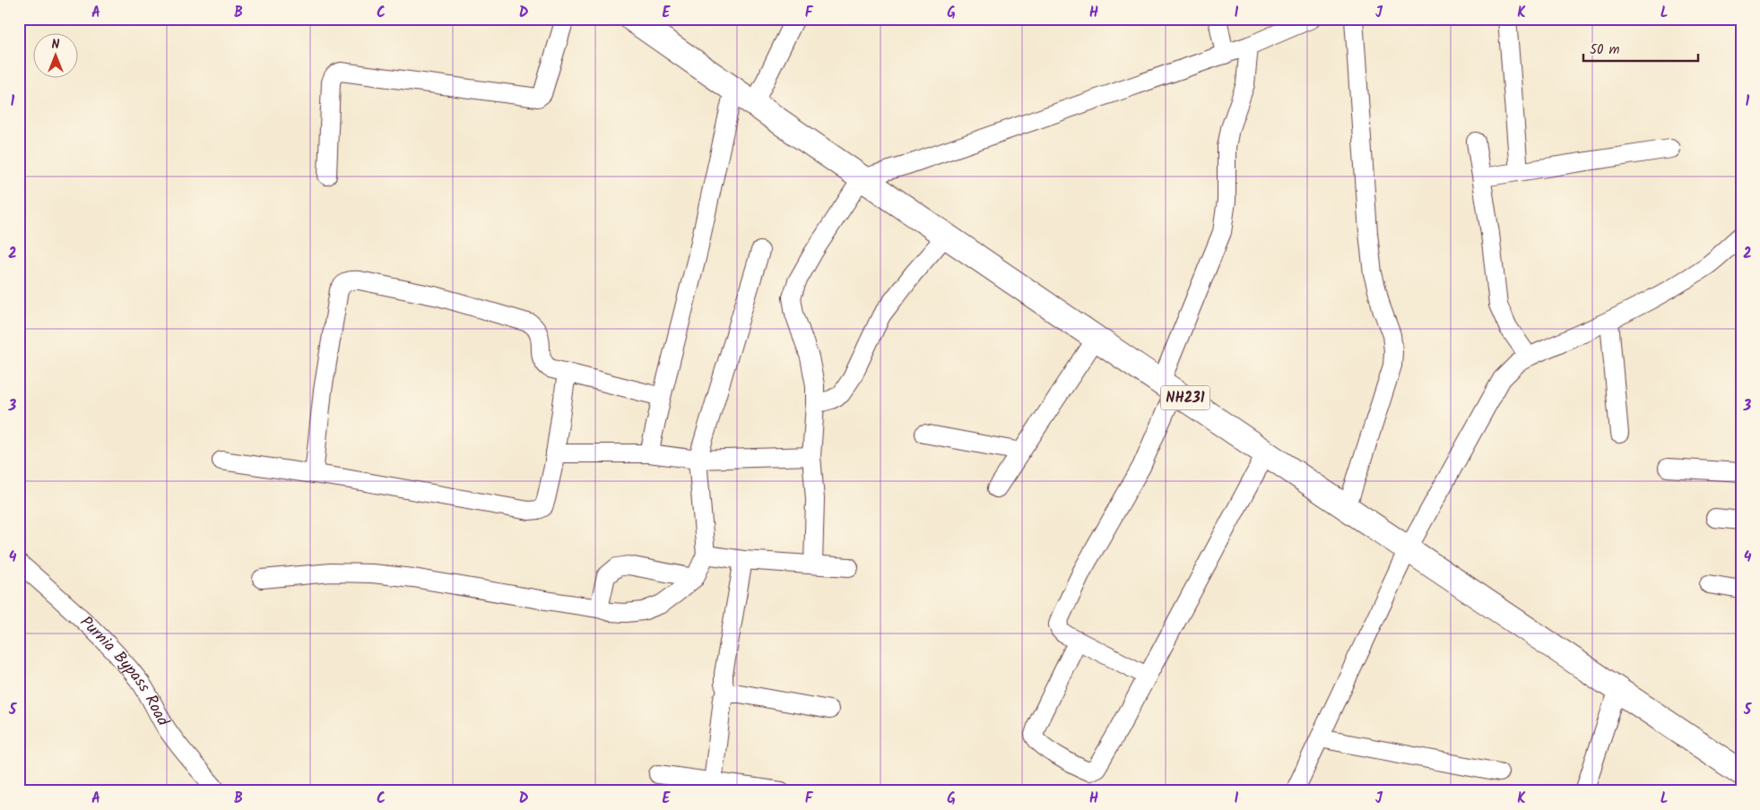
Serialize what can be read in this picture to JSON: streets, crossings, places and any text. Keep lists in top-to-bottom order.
{
  "streets": {
    "highway": ["NH231"],
    "street": ["Purnia Bypass Road"]
  },
  "scale_bar": "50 m",
  "north": "top",
  "grid": {
    "columns": [
      "A",
      "B",
      "C",
      "D",
      "E",
      "F",
      "G",
      "H",
      "I",
      "J",
      "K",
      "L"
    ],
    "rows": [
      "1",
      "2",
      "3",
      "4",
      "5"
    ]
  }
}
